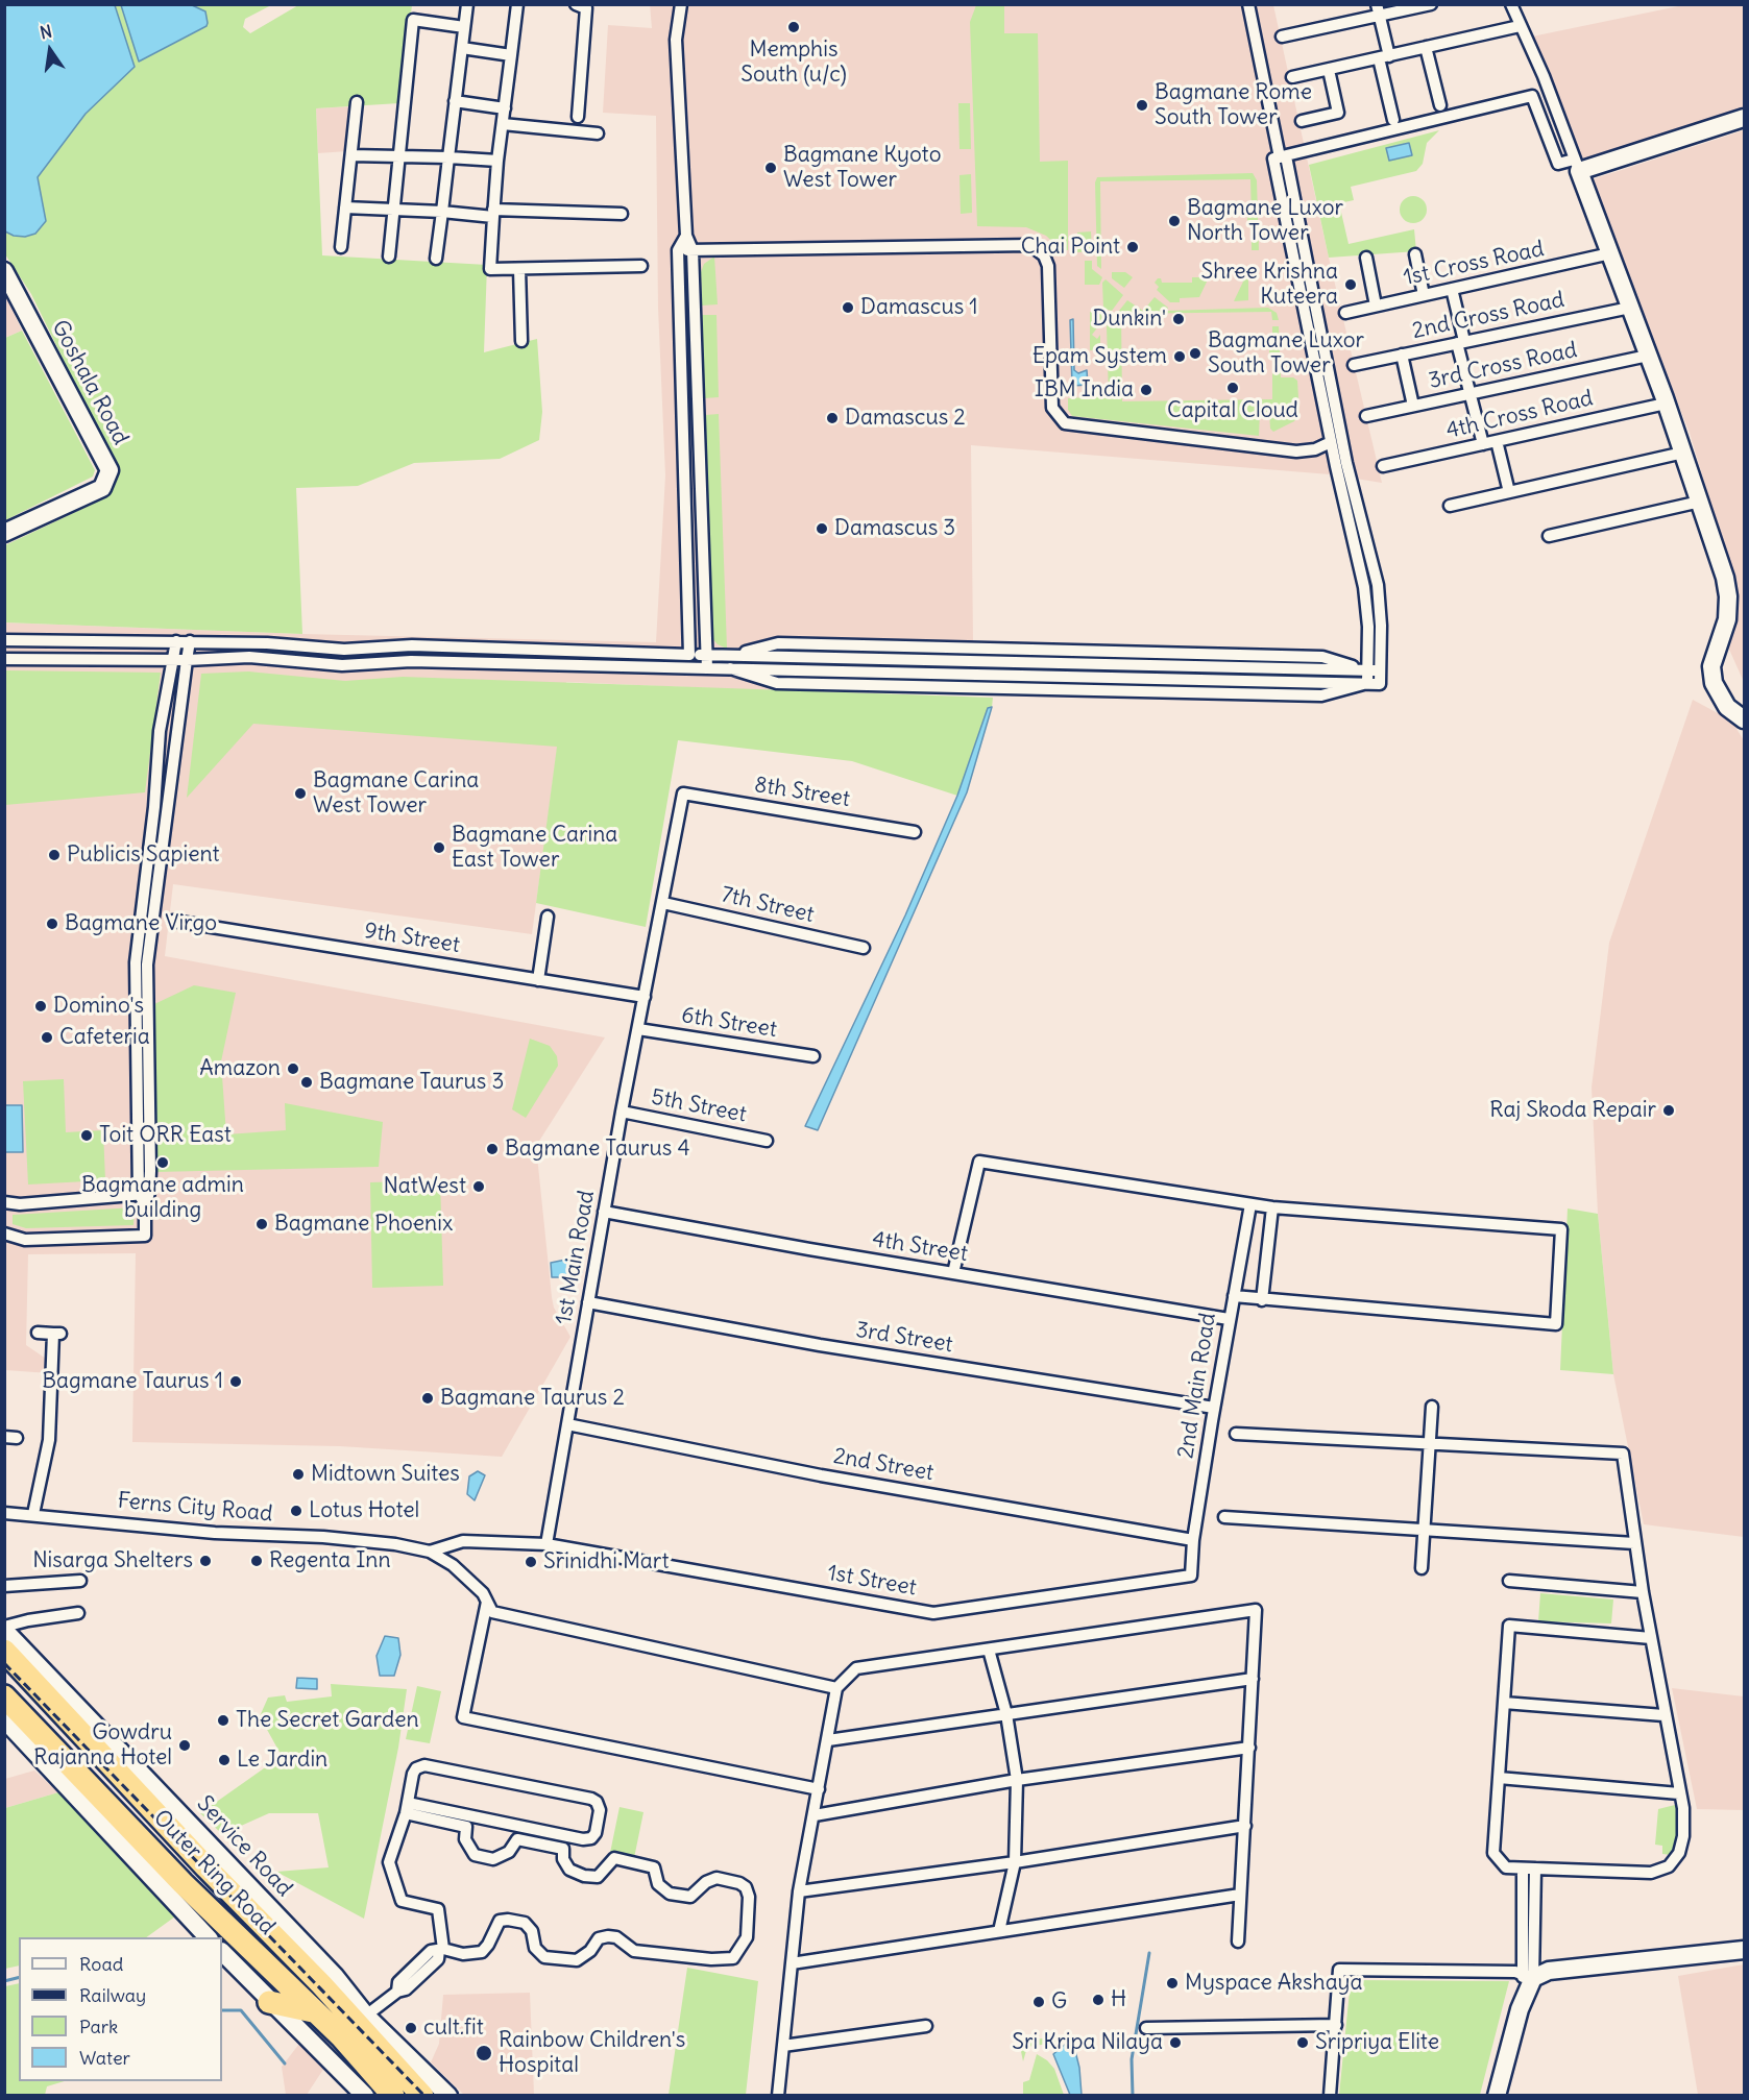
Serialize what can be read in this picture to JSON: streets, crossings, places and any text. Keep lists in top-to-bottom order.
{
  "streets": {
    "highway": ["Outer Ring Road"],
    "street": [
      "1st Cross Road",
      "2nd Cross Road",
      "3rd Cross Road",
      "Goshala Road",
      "4th Cross Road",
      "8th Street",
      "7th Street",
      "9th Street",
      "6th Street",
      "5th Street",
      "4th Street",
      "1st Main Road",
      "3rd Street",
      "2nd Main Road",
      "2nd Street",
      "Ferns City Road",
      "1st Street",
      "Service Road"
    ]
  },
  "crossings": [
    ["8th Street", "1st Main Road"],
    ["7th Street", "1st Main Road"],
    ["9th Street", "1st Main Road"],
    ["6th Street", "1st Main Road"],
    ["5th Street", "1st Main Road"],
    ["4th Street", "1st Main Road"],
    ["4th Street", "2nd Main Road"],
    ["1st Main Road", "3rd Street"],
    ["1st Main Road", "2nd Street"],
    ["1st Main Road", "1st Street"],
    ["3rd Street", "2nd Main Road"],
    ["2nd Main Road", "2nd Street"],
    ["2nd Main Road", "1st Street"],
    ["Ferns City Road", "1st Street"]
  ],
  "places": [
    "Memphis South (u/c)",
    "Bagmane Rome South Tower",
    "Bagmane Kyoto West Tower",
    "Bagmane Luxor North Tower",
    "Chai Point",
    "Shree Krishna Kuteera",
    "Damascus 1",
    "Dunkin'",
    "Bagmane Luxor South Tower",
    "Epam System",
    "Capital Cloud",
    "IBM India",
    "Damascus 2",
    "Damascus 3",
    "Bagmane Carina West Tower",
    "Bagmane Carina East Tower",
    "Publicis Sapient",
    "Bagmane Virgo",
    "Domino's",
    "Cafeteria",
    "Amazon",
    "Bagmane Taurus 3",
    "Raj Skoda Repair",
    "Toit ORR East",
    "Bagmane Taurus 4",
    "Bagmane admin building",
    "NatWest",
    "Bagmane Phoenix",
    "Bagmane Taurus 1",
    "Bagmane Taurus 2",
    "Midtown Suites",
    "Lotus Hotel",
    "Nisarga Shelters",
    "Regenta Inn",
    "Srinidhi Mart",
    "The Secret Garden",
    "Gowdru Rajanna Hotel",
    "Le Jardin",
    "Myspace Akshaya",
    "H",
    "G",
    "cult.fit",
    "Sri Kripa Nilaya",
    "Sripriya Elite",
    "Rainbow Children's Hospital"
  ],
  "legend": [
    "Road",
    "Railway",
    "Park",
    "Water"
  ],
  "north": "top"
}
